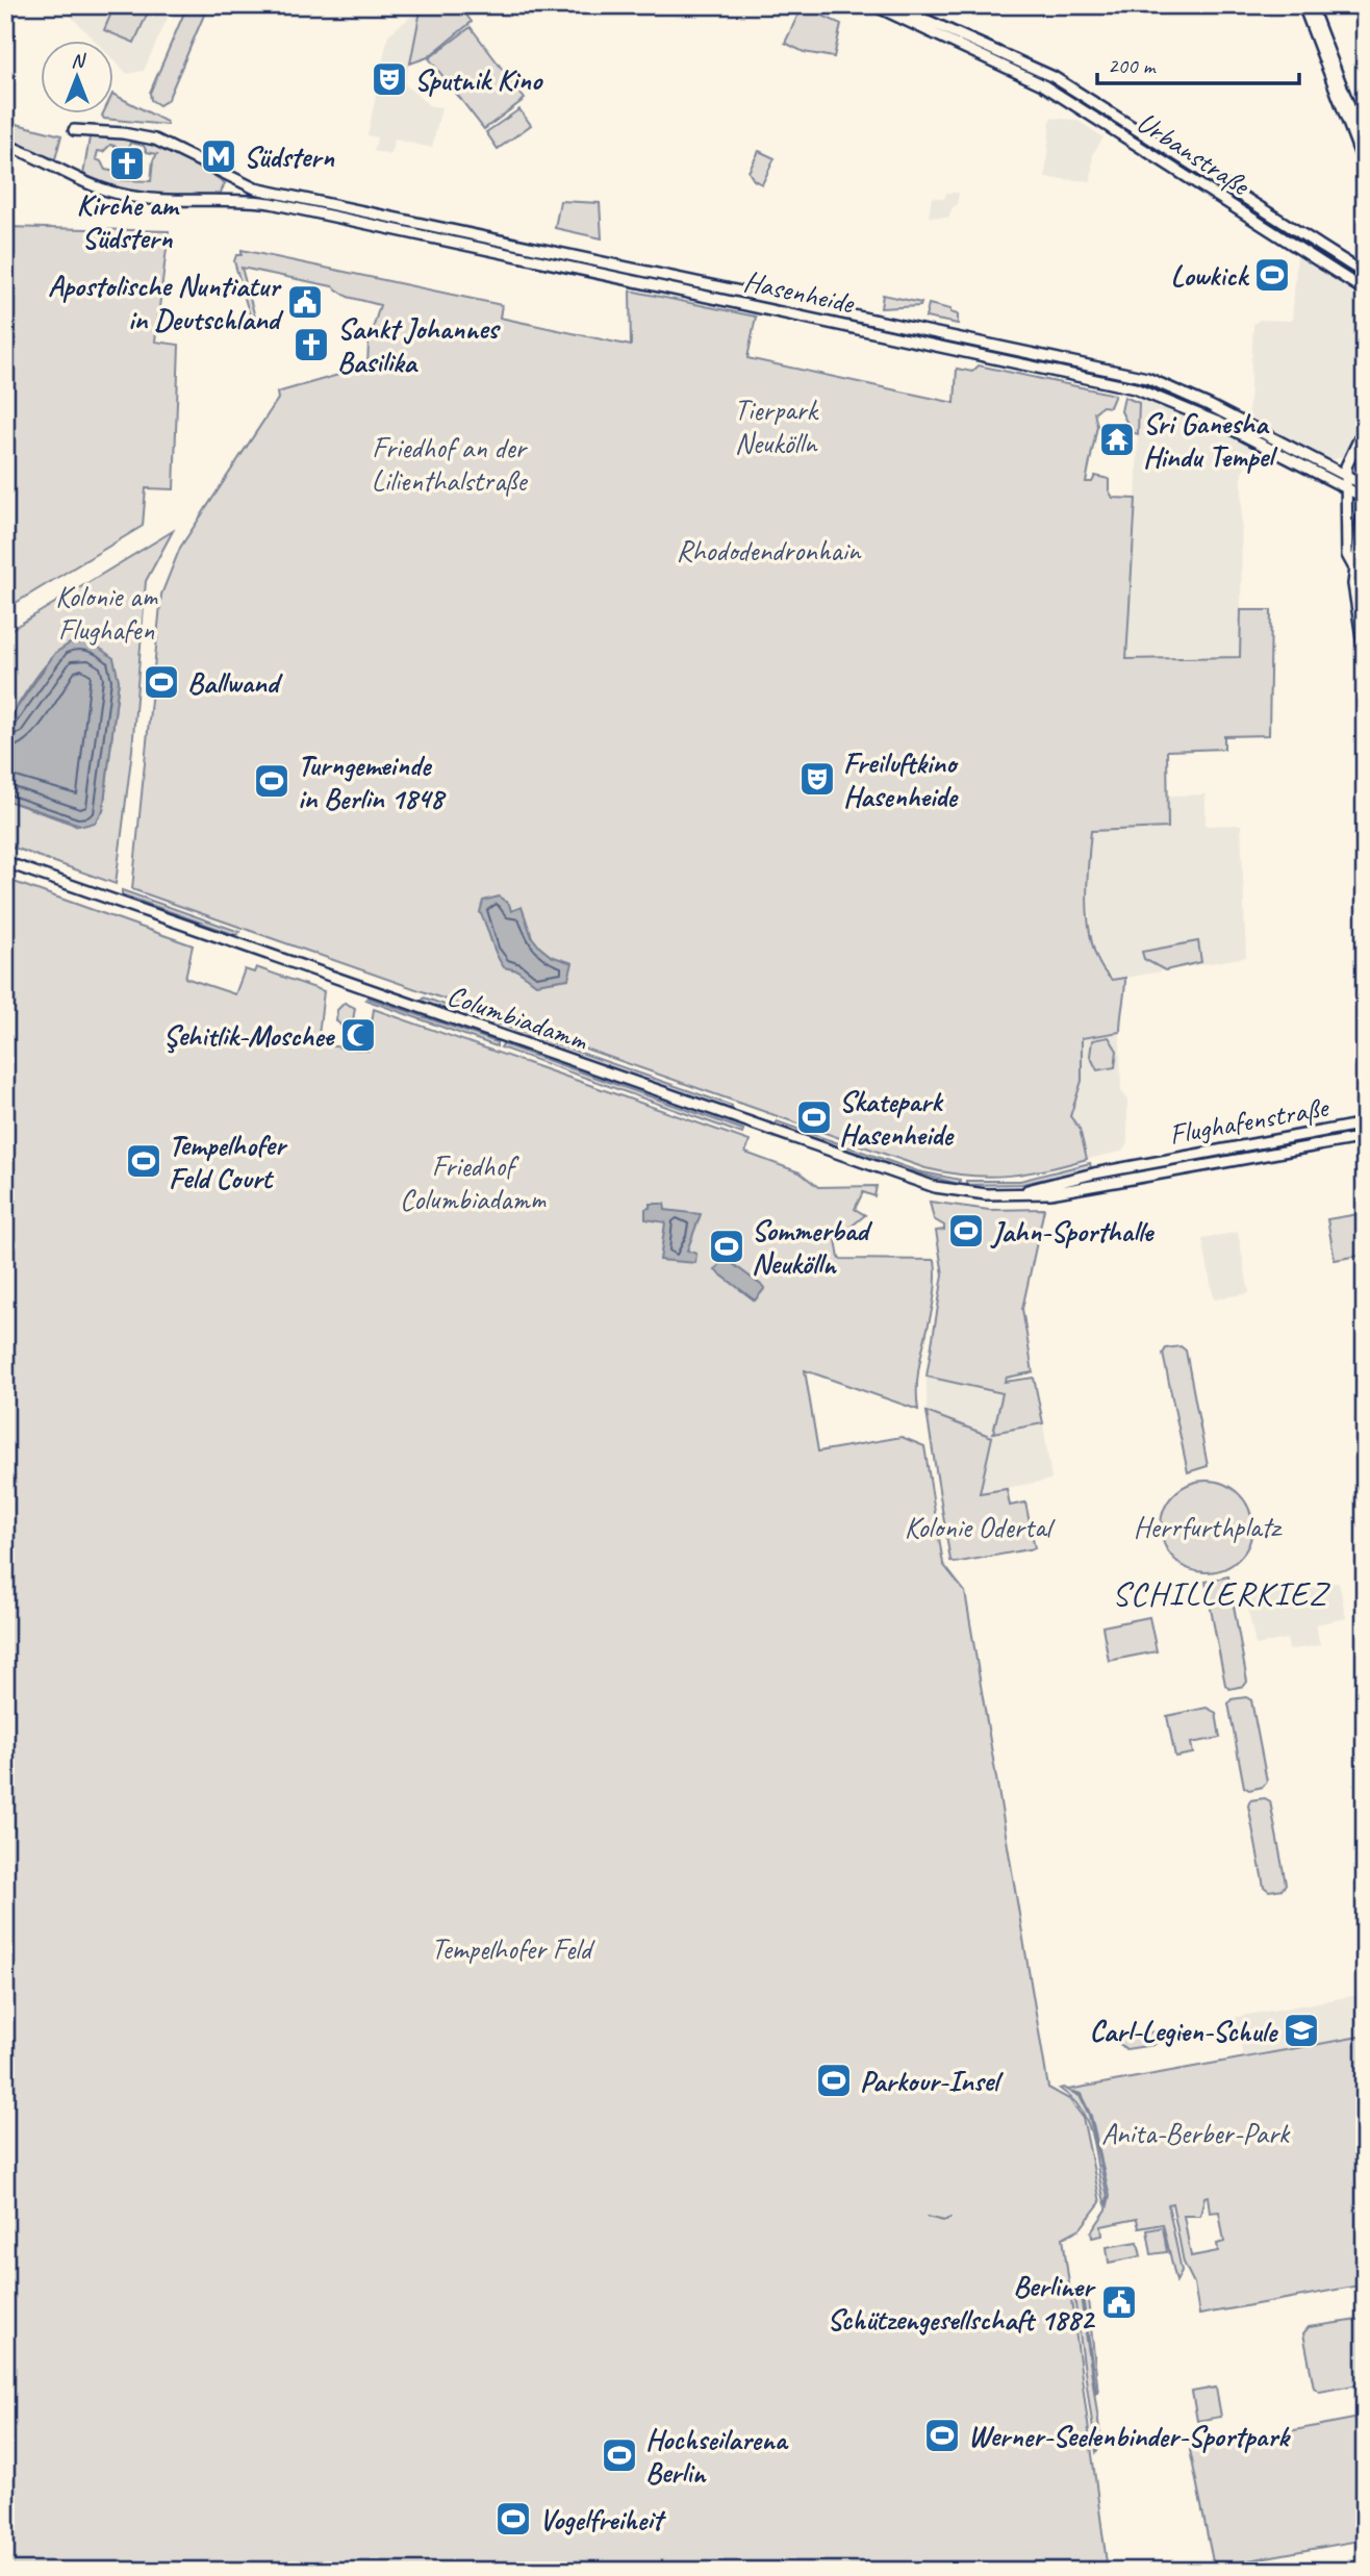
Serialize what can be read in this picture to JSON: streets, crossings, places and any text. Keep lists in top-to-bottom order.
{
  "streets": {
    "main road": [
      "Urbanstraße",
      "Hasenheide",
      "Columbiadamm",
      "Flughafenstraße"
    ]
  },
  "crossings": [
    ["Columbiadamm", "Flughafenstraße"]
  ],
  "districts": ["SCHILLERKIEZ"],
  "parks": [
    "Tierpark Neukölln",
    "Friedhof an der Lilienthalstraße",
    "Rhododendronhain",
    "Kolonie am Flughafen",
    "Friedhof Columbiadamm",
    "Kolonie Odertal",
    "Herrfurthplatz",
    "Tempelhofer Feld",
    "Anita-Berber-Park"
  ],
  "places": {
    "theatre": ["Sputnik Kino", "Freiluftkino Hasenheide"],
    "metro station": ["Südstern"],
    "church": ["Kirche am Südstern", "Sankt Johannes Basilika"],
    "sports": [
      "Lowkick",
      "Ballwand",
      "Turngemeinde in Berlin 1848",
      "Skatepark Hasenheide",
      "Tempelhofer Feld Court",
      "Jahn-Sporthalle",
      "Sommerbad Neukölln",
      "Parkour-Insel",
      "Werner-Seelenbinder-Sportpark",
      "Hochseilarena Berlin",
      "Vogelfreiheit"
    ],
    "public building": ["Apostolische Nuntiatur in Deutschland", "Berliner Schützengesellschaft 1882"],
    "temple": ["Sri Ganesha Hindu Tempel"],
    "mosque": ["Şehitlik-Moschee"],
    "school or university": ["Carl-Legien-Schule"]
  },
  "scale_bar": "200 m",
  "north": "top"
}
